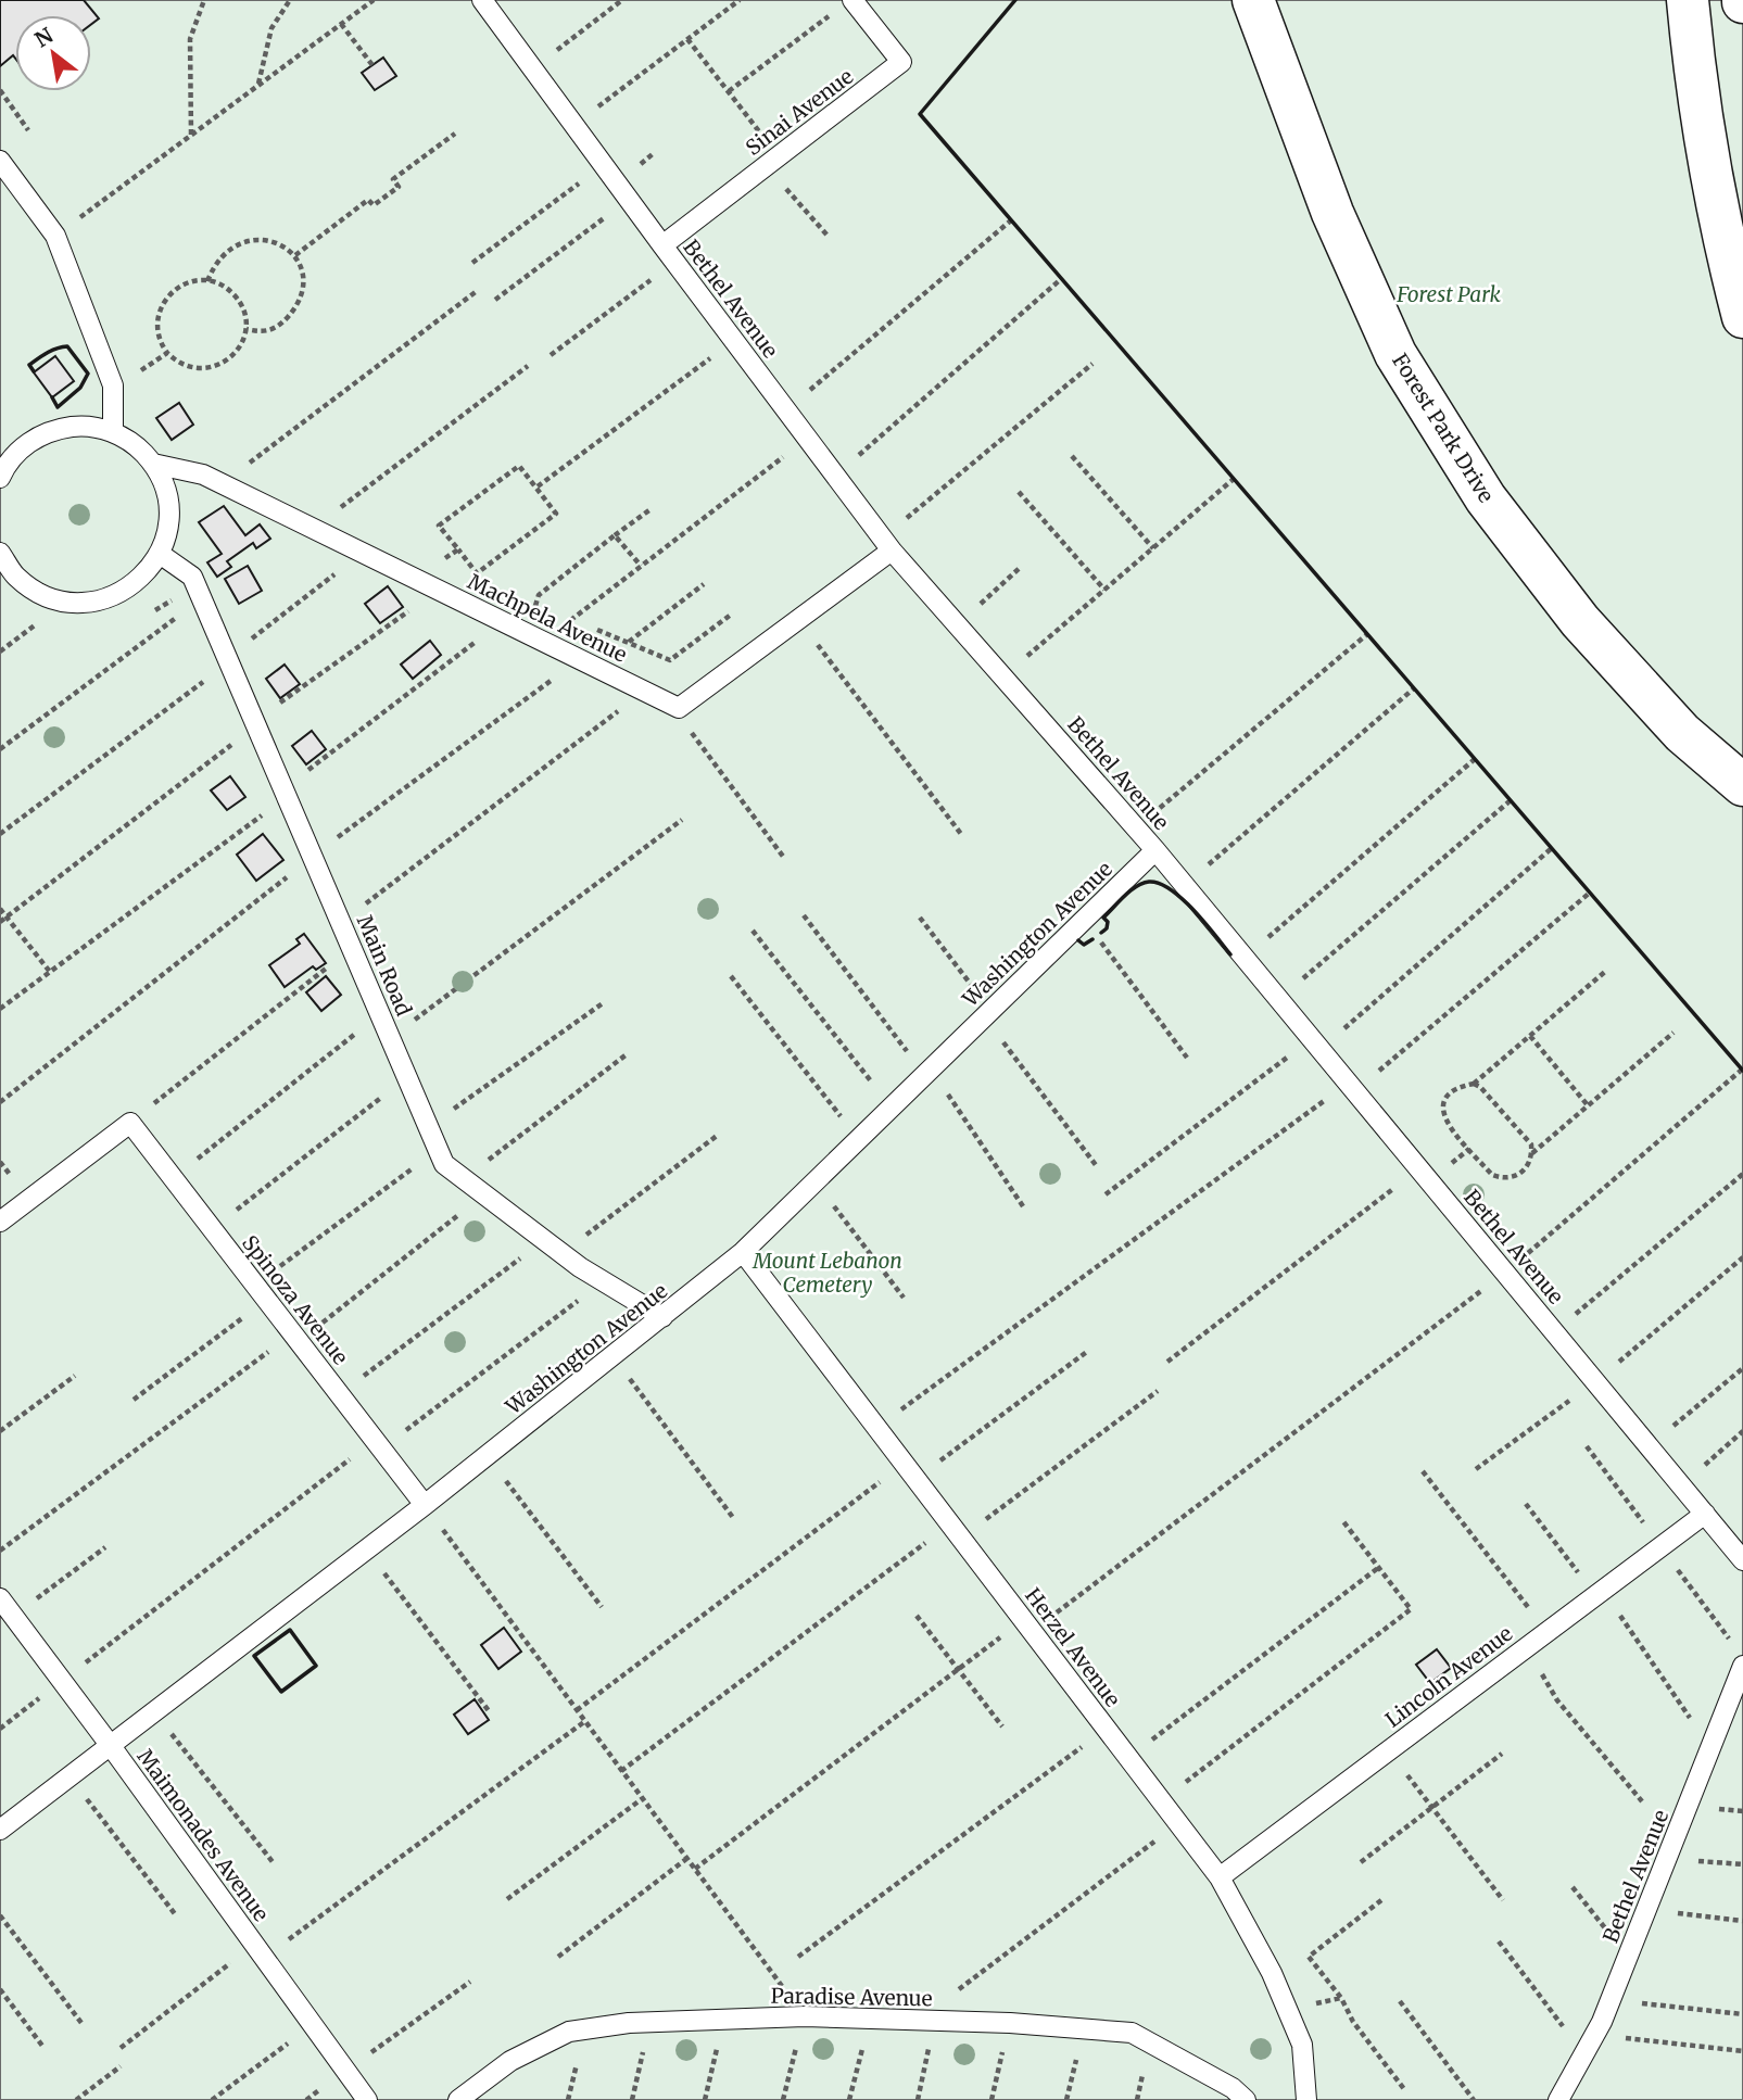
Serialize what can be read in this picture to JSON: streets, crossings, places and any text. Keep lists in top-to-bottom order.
{
  "streets": {
    "main road": ["Forest Park Drive"],
    "lane": [
      "Sinai Avenue",
      "Bethel Avenue",
      "Machpela Avenue",
      "Washington Avenue",
      "Main Road",
      "Spinoza Avenue",
      "Herzel Avenue",
      "Lincoln Avenue",
      "Maimonades Avenue",
      "Paradise Avenue"
    ]
  },
  "crossings": [
    ["Sinai Avenue", "Bethel Avenue"],
    ["Bethel Avenue", "Washington Avenue"],
    ["Bethel Avenue", "Lincoln Avenue"],
    ["Washington Avenue", "Main Road"],
    ["Washington Avenue", "Spinoza Avenue"],
    ["Washington Avenue", "Herzel Avenue"],
    ["Washington Avenue", "Maimonades Avenue"],
    ["Herzel Avenue", "Lincoln Avenue"]
  ],
  "parks": ["Forest Park", "Mount Lebanon Cemetery"],
  "north": "top left"
}
